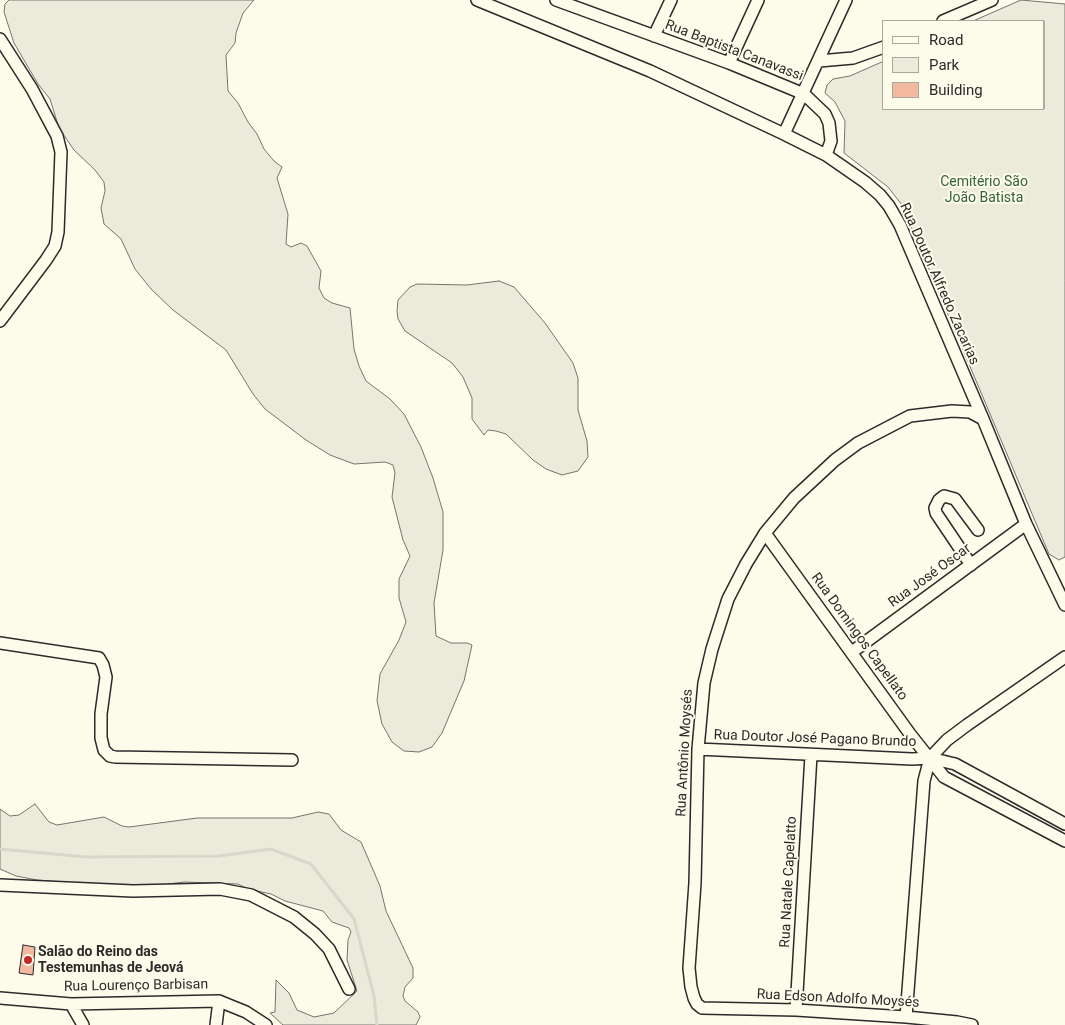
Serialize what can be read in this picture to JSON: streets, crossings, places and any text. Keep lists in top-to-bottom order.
{
  "streets": {
    "street": [
      "Rua Baptista Canavassi",
      "Rua Doutor Alfredo Zacarias",
      "Rua José Oscar",
      "Rua Domingos Capellato",
      "Rua Doutor José Pagano Brundo",
      "Rua Antônio Moysés",
      "Rua Natale Capelatto",
      "Rua Lourenço Barbisan",
      "Rua Edson Adolfo Moysés"
    ]
  },
  "crossings": [
    ["Rua Doutor Alfredo Zacarias", "Rua José Oscar"],
    ["Rua Doutor Alfredo Zacarias", "Rua Antônio Moysés"],
    ["Rua José Oscar", "Rua Domingos Capellato"],
    ["Rua Domingos Capellato", "Rua Doutor José Pagano Brundo"],
    ["Rua Domingos Capellato", "Rua Antônio Moysés"],
    ["Rua Doutor José Pagano Brundo", "Rua Antônio Moysés"],
    ["Rua Doutor José Pagano Brundo", "Rua Natale Capelatto"],
    ["Rua Antônio Moysés", "Rua Edson Adolfo Moysés"],
    ["Rua Natale Capelatto", "Rua Edson Adolfo Moysés"]
  ],
  "parks": ["Cemitério São João Batista"],
  "places": ["Salão do Reino das Testemunhas de Jeová"],
  "legend": ["Road", "Park", "Building"]
}
